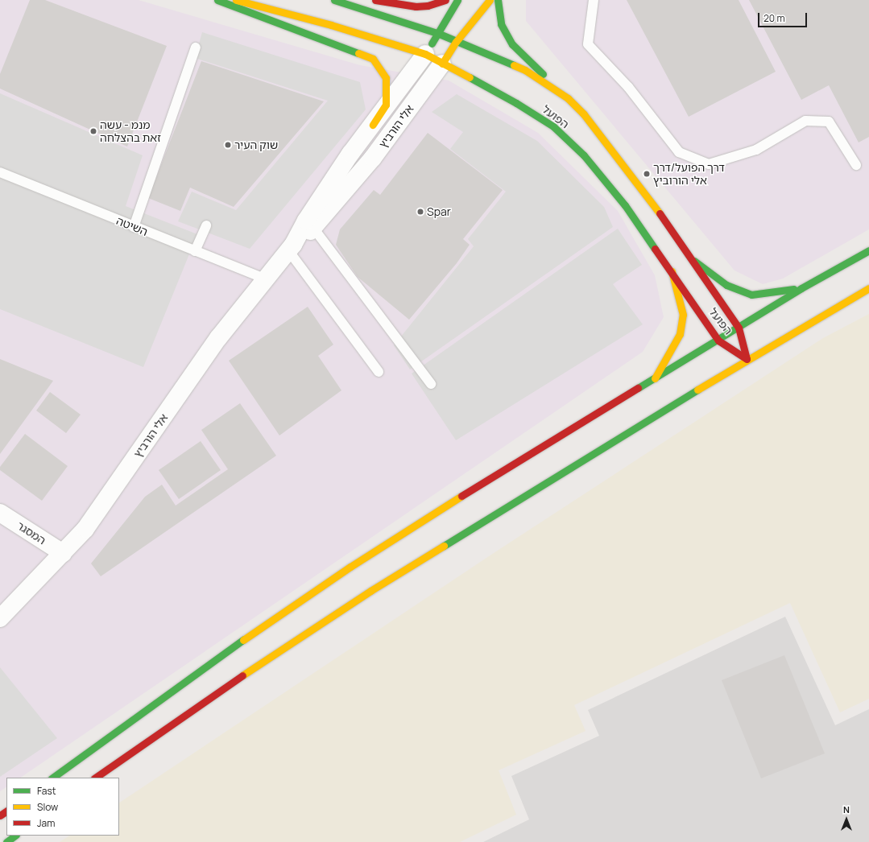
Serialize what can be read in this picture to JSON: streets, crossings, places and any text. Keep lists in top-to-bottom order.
{
  "streets": {
    "main road": ["הפועל", "אלי הורביץ"],
    "street": ["המסגר"],
    "lane": ["השיטה"]
  },
  "crossings": [
    ["הפועל", "אלי הורביץ"],
    ["אלי הורביץ", "השיטה"],
    ["אלי הורביץ", "המסגר"]
  ],
  "places": [
    "מנמ - עשה זאת בהצלחה",
    "שוק העיר",
    "דרך הפועל/דרך אלי הורוביץ",
    "Spar"
  ],
  "legend": ["Fast", "Slow", "Jam"],
  "scale_bar": "20 m",
  "north": "top"
}
